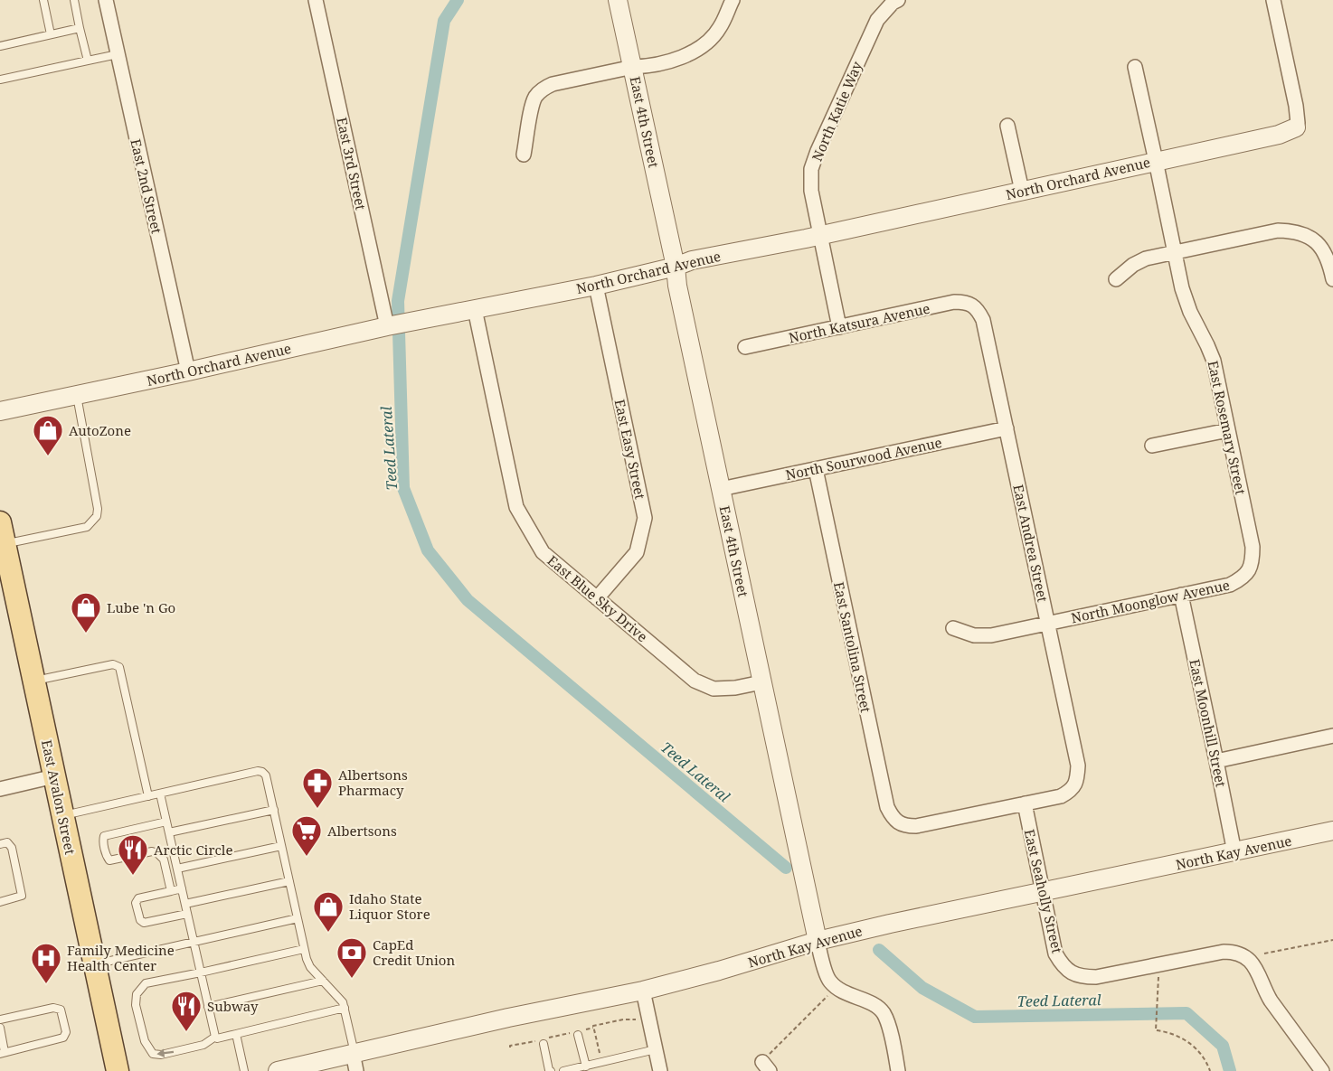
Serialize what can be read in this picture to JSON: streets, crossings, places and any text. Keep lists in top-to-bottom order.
{
  "streets": {
    "main road": ["East Avalon Street"],
    "street": [
      "North Katie Way",
      "East 4th Street",
      "East 3rd Street",
      "North Orchard Avenue",
      "East 2nd Street",
      "North Katsura Avenue",
      "East Rosemary Street",
      "East Easy Street",
      "North Sourwood Avenue",
      "East Andrea Street",
      "East Blue Sky Drive",
      "North Moonglow Avenue",
      "East Santolina Street",
      "East Moonhill Street",
      "North Kay Avenue",
      "East Seaholly Street"
    ]
  },
  "crossings": [
    ["North Katie Way", "North Orchard Avenue"],
    ["North Katie Way", "North Katsura Avenue"],
    ["East 4th Street", "North Orchard Avenue"],
    ["East 4th Street", "North Sourwood Avenue"],
    ["East 4th Street", "East Blue Sky Drive"],
    ["East 4th Street", "North Kay Avenue"],
    ["East 3rd Street", "North Orchard Avenue"],
    ["North Orchard Avenue", "East 2nd Street"],
    ["North Orchard Avenue", "East Rosemary Street"],
    ["North Orchard Avenue", "East Easy Street"],
    ["North Orchard Avenue", "East Blue Sky Drive"],
    ["North Katsura Avenue", "East Andrea Street"],
    ["East Rosemary Street", "North Moonglow Avenue"],
    ["East Easy Street", "East Blue Sky Drive"],
    ["North Sourwood Avenue", "East Andrea Street"],
    ["North Sourwood Avenue", "East Santolina Street"],
    ["East Andrea Street", "North Moonglow Avenue"],
    ["East Andrea Street", "East Santolina Street"],
    ["East Andrea Street", "East Seaholly Street"],
    ["North Moonglow Avenue", "East Moonhill Street"],
    ["East Santolina Street", "East Seaholly Street"],
    ["East Moonhill Street", "North Kay Avenue"],
    ["North Kay Avenue", "East Seaholly Street"]
  ],
  "water": ["Teed Lateral"],
  "places": {
    "shop": ["AutoZone", "Lube 'n Go", "Idaho State Liquor Store"],
    "pharmacy": ["Albertsons Pharmacy"],
    "supermarket": ["Albertsons"],
    "restaurant": ["Arctic Circle", "Subway"],
    "bank": ["CapEd Credit Union"],
    "hospital": ["Family Medicine Health Center"]
  }
}
